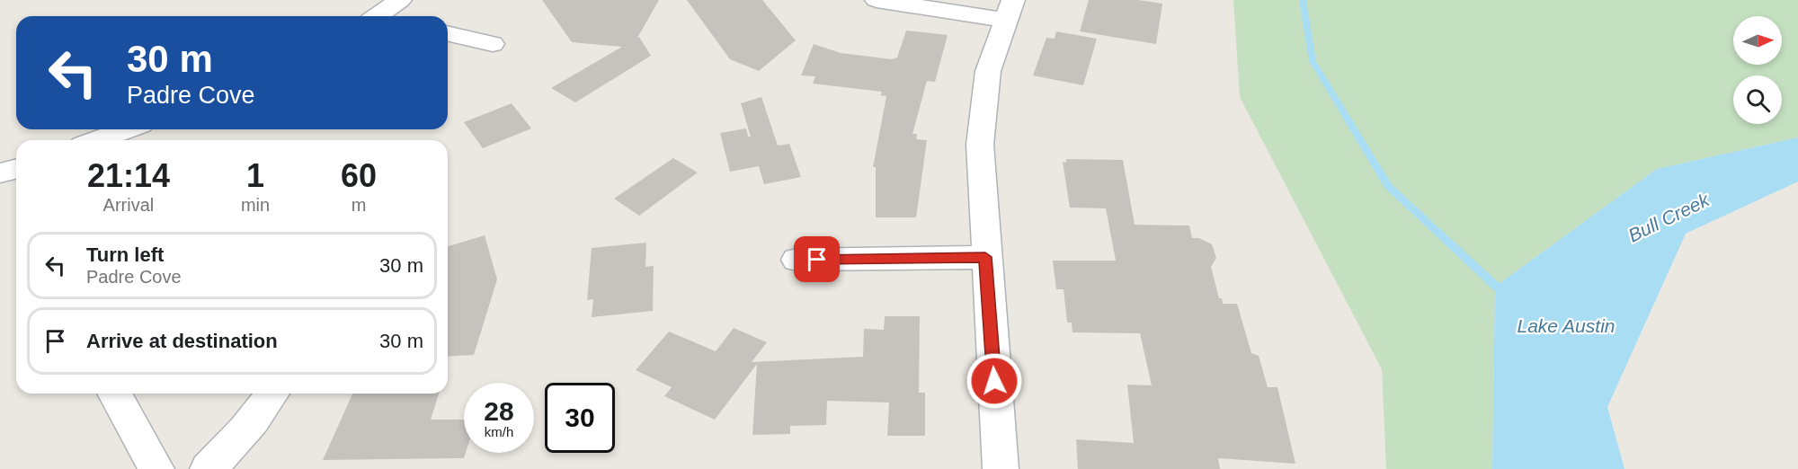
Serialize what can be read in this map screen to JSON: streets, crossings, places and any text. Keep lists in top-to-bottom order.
{
  "water": ["Bull Creek", "Lake Austin"],
  "north": "right",
  "page": {
    "turn": ["30 m", "Padre Cove"],
    "eta": [
      "21:14",
      "Arrival",
      "1",
      "min",
      "60",
      "m"
    ],
    "list": [
      {
        "name": "Turn left",
        "note": "Padre Cove",
        "value": "30 m"
      },
      {
        "name": "Arrive at destination",
        "value": "30 m"
      }
    ],
    "speed": "28 km/h",
    "limit": "30"
  }
}
